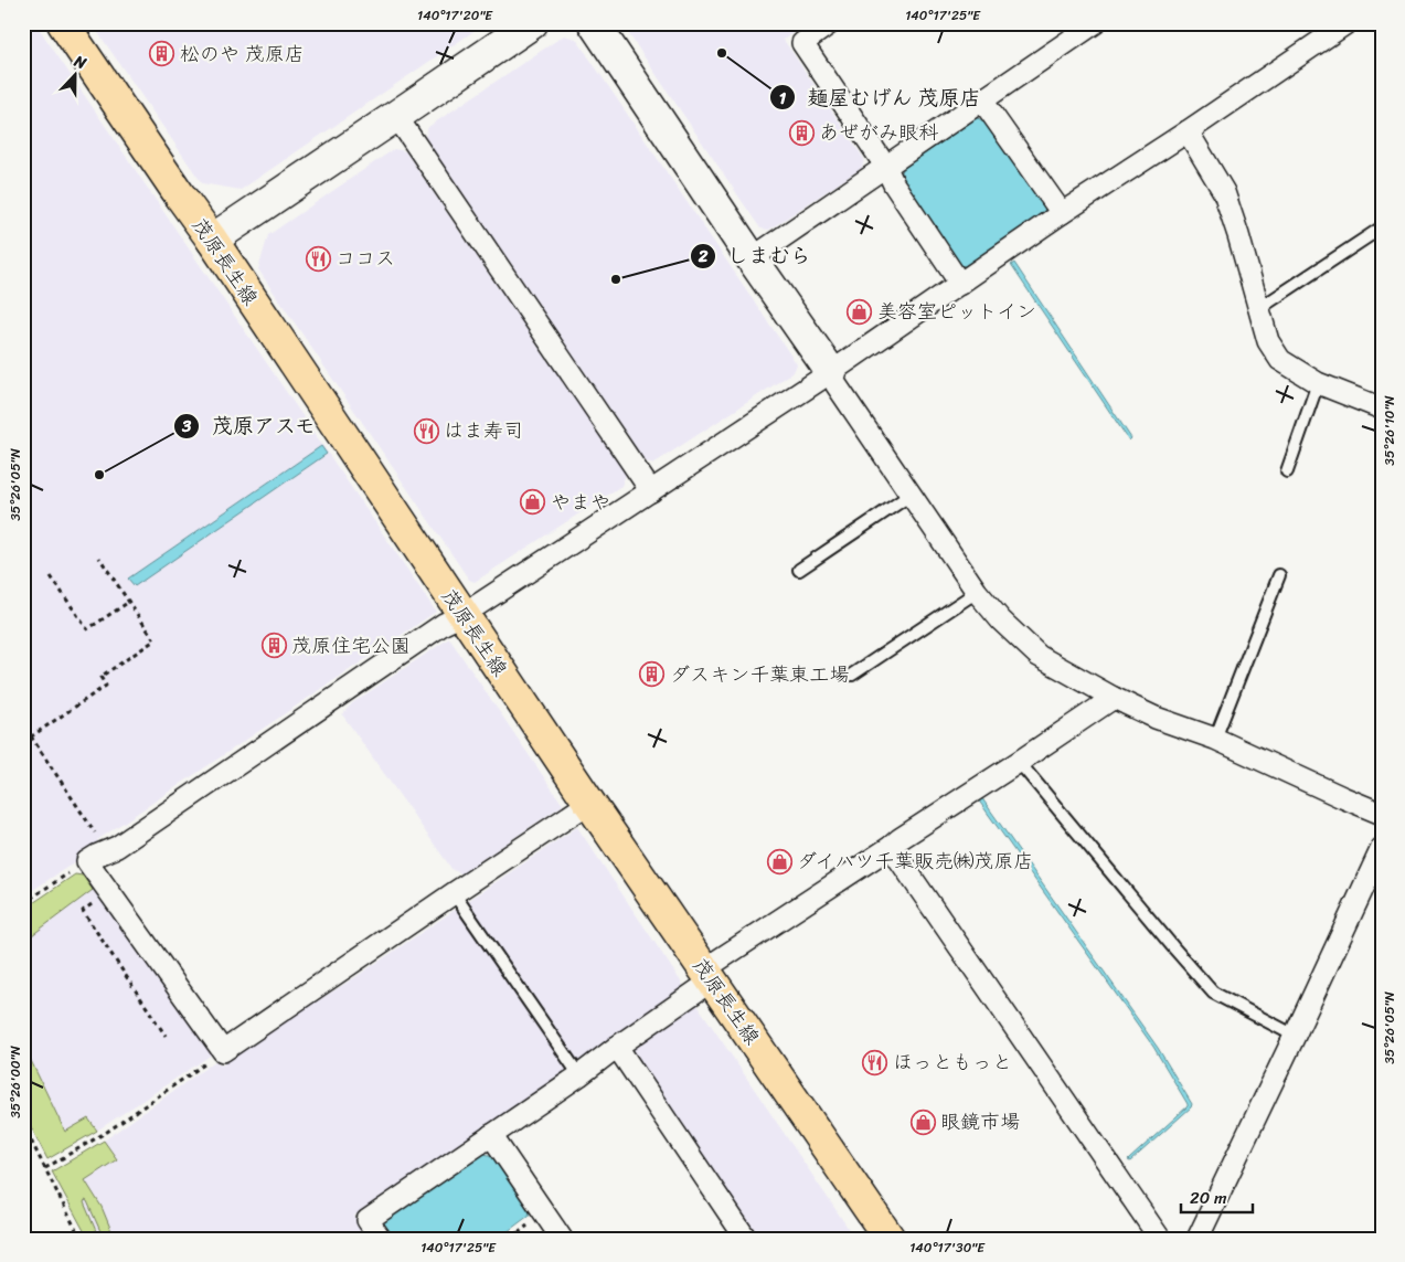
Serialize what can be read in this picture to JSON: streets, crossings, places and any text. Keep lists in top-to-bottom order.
{
  "streets": {
    "main road": ["茂原長生線"]
  },
  "places": {
    "other": ["麺屋むげん 茂原店", "しまむら", "茂原アスモ"],
    "building": [
      "松のや 茂原店",
      "あぜがみ眼科",
      "茂原住宅公園",
      "ダスキン千葉東工場"
    ],
    "restaurant": ["ココス", "はま寿司", "ほっともっと"],
    "shop": [
      "美容室ピットイン",
      "やまや",
      "ダイハツ千葉販売㈱茂原店",
      "眼鏡市場"
    ]
  },
  "scale_bar": "20 m",
  "north": "top",
  "coordinates": [
    "140°17'20\"E",
    "140°17'25\"E",
    "35°26'10\"N",
    "35°26'05\"N",
    "35°26'00\"N",
    "140°17'30\"E"
  ]
}
